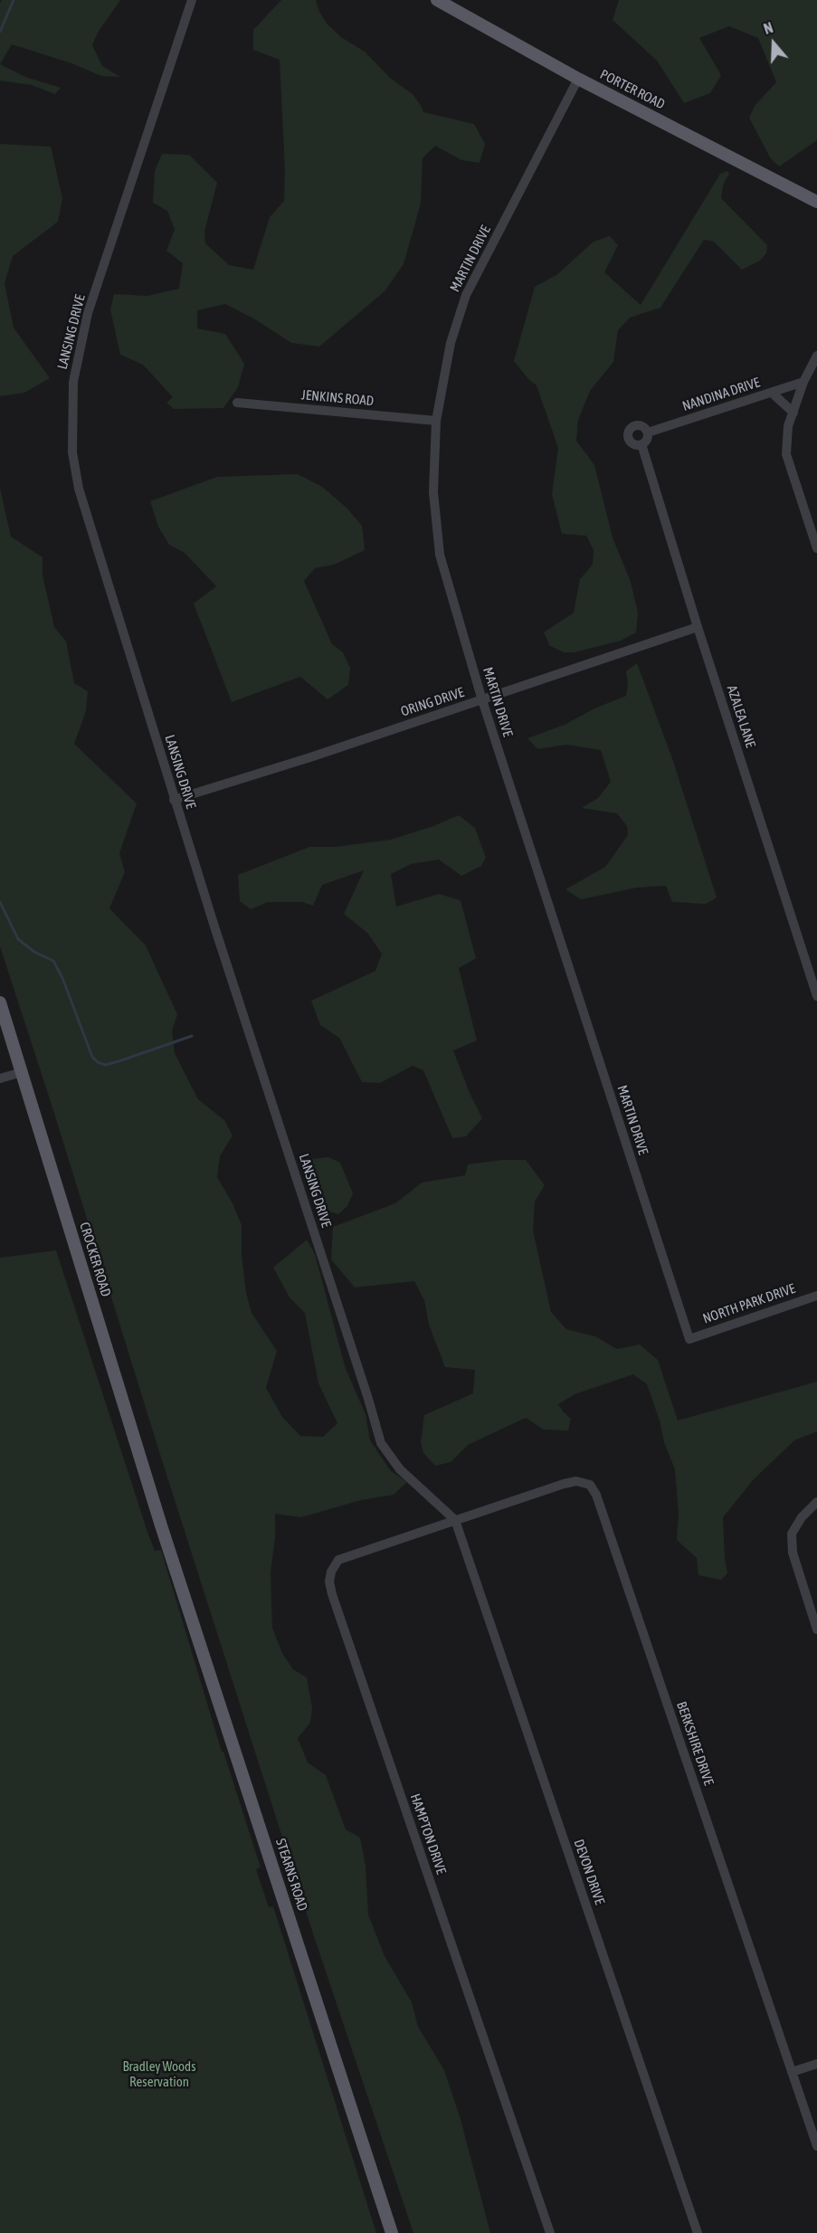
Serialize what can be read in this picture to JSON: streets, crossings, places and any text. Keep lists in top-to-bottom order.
{
  "streets": {
    "main road": ["PORTER ROAD", "CROCKER ROAD", "STEARNS ROAD"],
    "street": [
      "MARTIN DRIVE",
      "LANSING DRIVE",
      "NANDINA DRIVE",
      "JENKINS ROAD",
      "ORING DRIVE",
      "AZALEA LANE",
      "NORTH PARK DRIVE",
      "BERKSHIRE DRIVE",
      "HAMPTON DRIVE",
      "DEVON DRIVE"
    ]
  },
  "crossings": [
    ["PORTER ROAD", "MARTIN DRIVE"],
    ["MARTIN DRIVE", "JENKINS ROAD"],
    ["MARTIN DRIVE", "ORING DRIVE"],
    ["MARTIN DRIVE", "NORTH PARK DRIVE"],
    ["LANSING DRIVE", "ORING DRIVE"],
    ["LANSING DRIVE", "BERKSHIRE DRIVE"],
    ["LANSING DRIVE", "HAMPTON DRIVE"],
    ["LANSING DRIVE", "DEVON DRIVE"],
    ["NANDINA DRIVE", "AZALEA LANE"],
    ["ORING DRIVE", "AZALEA LANE"],
    ["CROCKER ROAD", "STEARNS ROAD"],
    ["BERKSHIRE DRIVE", "HAMPTON DRIVE"],
    ["BERKSHIRE DRIVE", "DEVON DRIVE"],
    ["HAMPTON DRIVE", "DEVON DRIVE"]
  ],
  "parks": ["Bradley Woods Reservation"],
  "north": "top"
}
